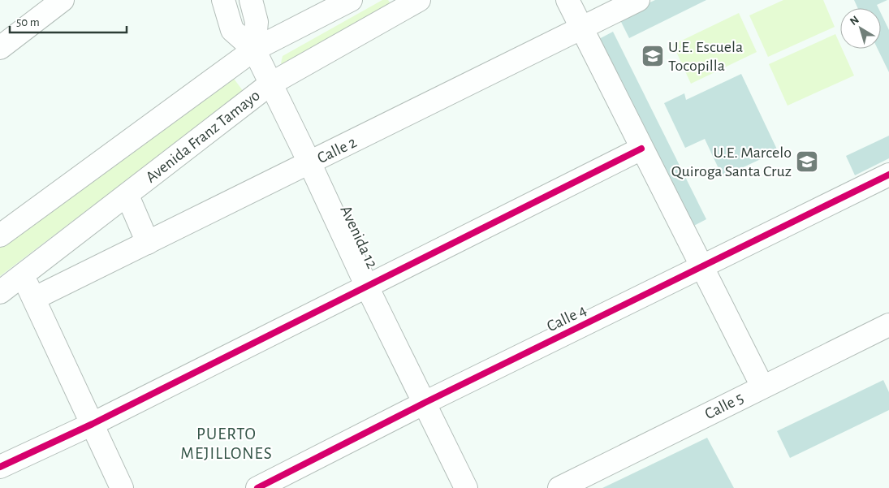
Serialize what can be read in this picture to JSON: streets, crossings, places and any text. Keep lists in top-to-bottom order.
{
  "streets": {
    "street": [
      "Avenida Franz Tamayo",
      "Calle 2",
      "Avenida 12",
      "Calle 4",
      "Calle 5"
    ]
  },
  "crossings": [
    ["Avenida Franz Tamayo", "Avenida 12"],
    ["Calle 2", "Avenida 12"],
    ["Avenida 12", "Calle 4"]
  ],
  "districts": ["PUERTO MEJILLONES"],
  "places": {
    "school or university": ["U.E. Escuela Tocopilla", "U.E. Marcelo Quiroga Santa Cruz"]
  },
  "scale_bar": "50 m",
  "north": "top left"
}
